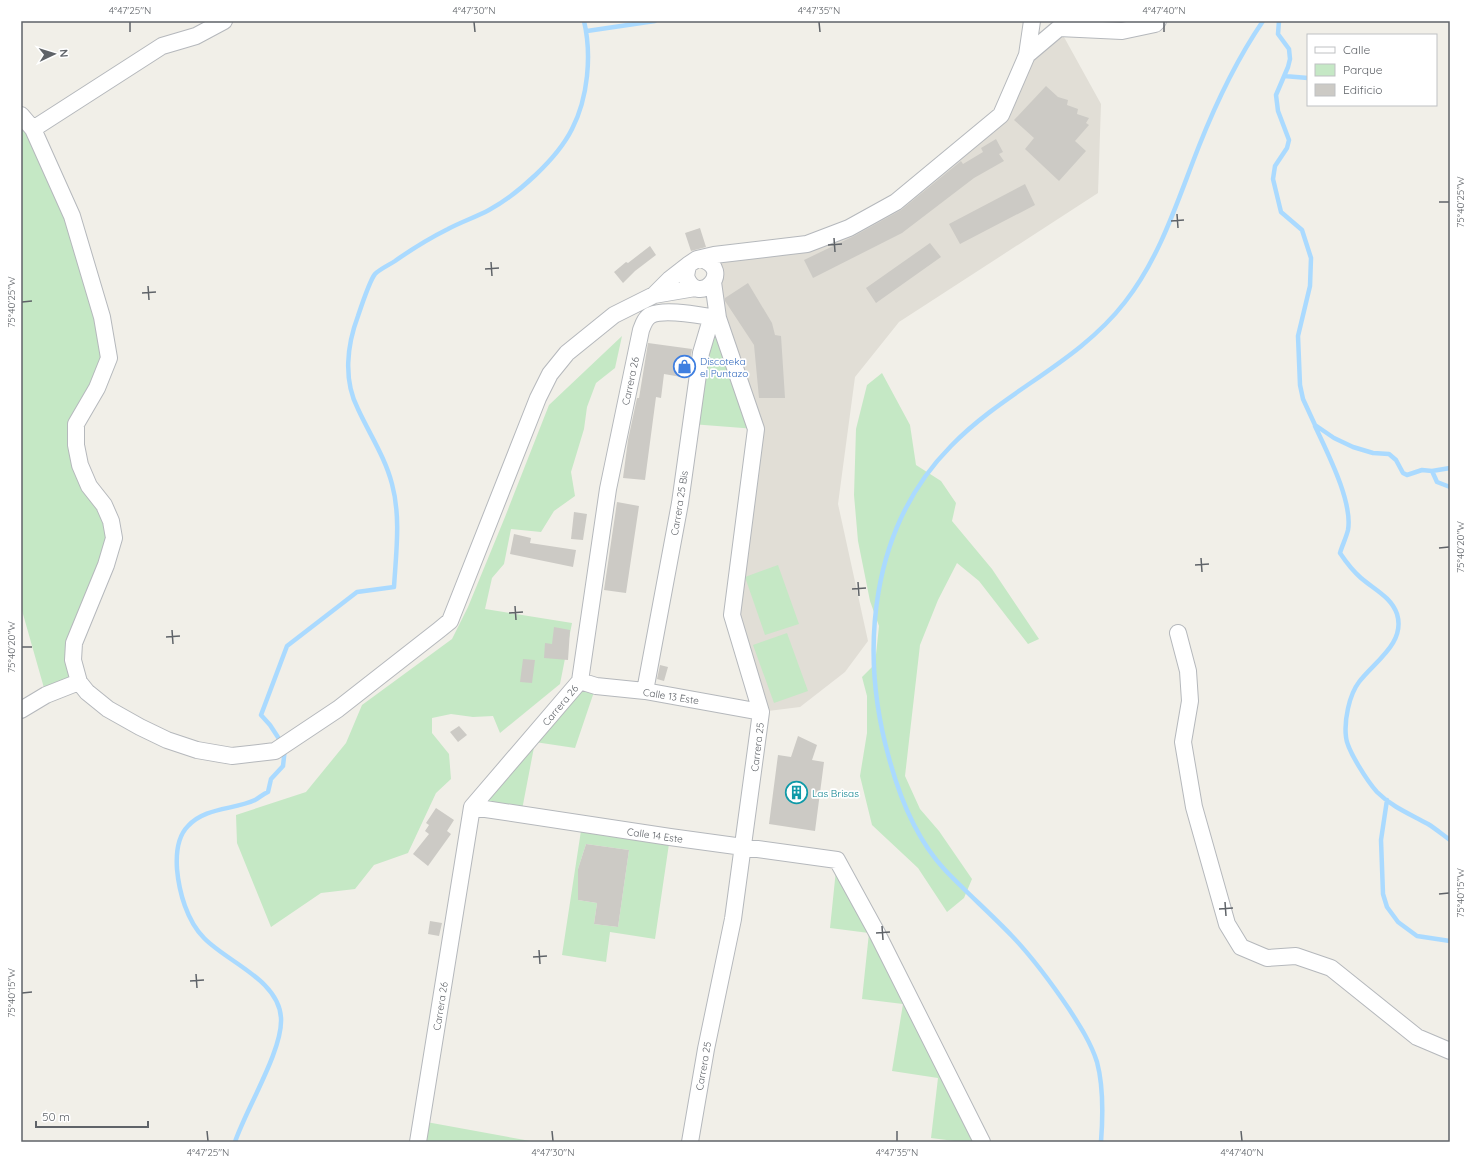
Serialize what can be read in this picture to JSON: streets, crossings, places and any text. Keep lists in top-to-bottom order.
{
  "streets": {
    "street": [
      "Carrera 26",
      "Carrera 25 Bis",
      "Calle 13 Este",
      "Carrera 25",
      "Calle 14 Este"
    ]
  },
  "crossings": [
    ["Carrera 26", "Carrera 25 Bis"],
    ["Carrera 26", "Calle 13 Este"],
    ["Carrera 26", "Carrera 25"],
    ["Carrera 26", "Calle 14 Este"],
    ["Carrera 25 Bis", "Calle 13 Este"],
    ["Carrera 25 Bis", "Carrera 25"],
    ["Calle 13 Este", "Carrera 25"],
    ["Carrera 25", "Calle 14 Este"]
  ],
  "places": {
    "shop": ["Discoteka el Puntazo"],
    "building": ["Las Brisas"]
  },
  "legend": ["Calle", "Parque", "Edificio"],
  "scale_bar": "50 m",
  "north": "right",
  "coordinates": [
    "4°47'25\"N",
    "4°47'30\"N",
    "4°47'35\"N",
    "4°47'40\"N",
    "75°40'25\"W",
    "75°40'20\"W",
    "75°40'15\"W"
  ]
}
